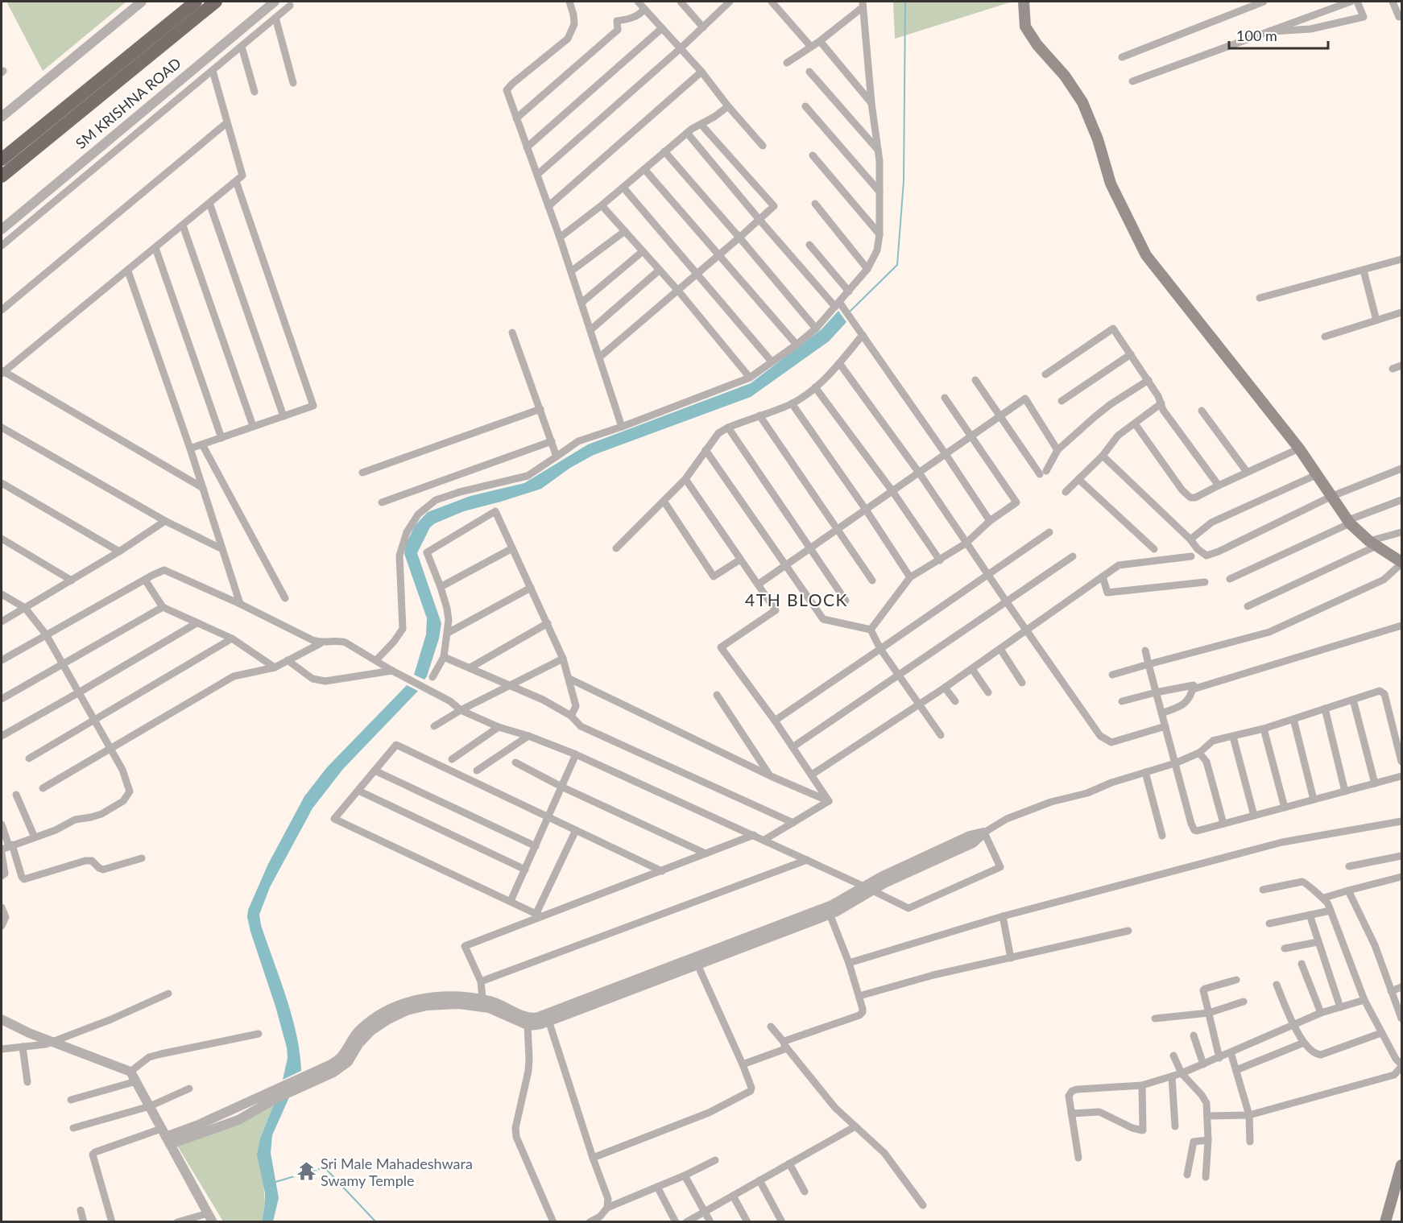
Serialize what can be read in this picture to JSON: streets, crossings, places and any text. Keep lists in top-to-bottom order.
{
  "streets": {
    "highway": ["SM KRISHNA ROAD"]
  },
  "districts": ["4TH BLOCK"],
  "places": {
    "temple": ["Sri Male Mahadeshwara Swamy Temple"]
  },
  "scale_bar": "100 m"
}
